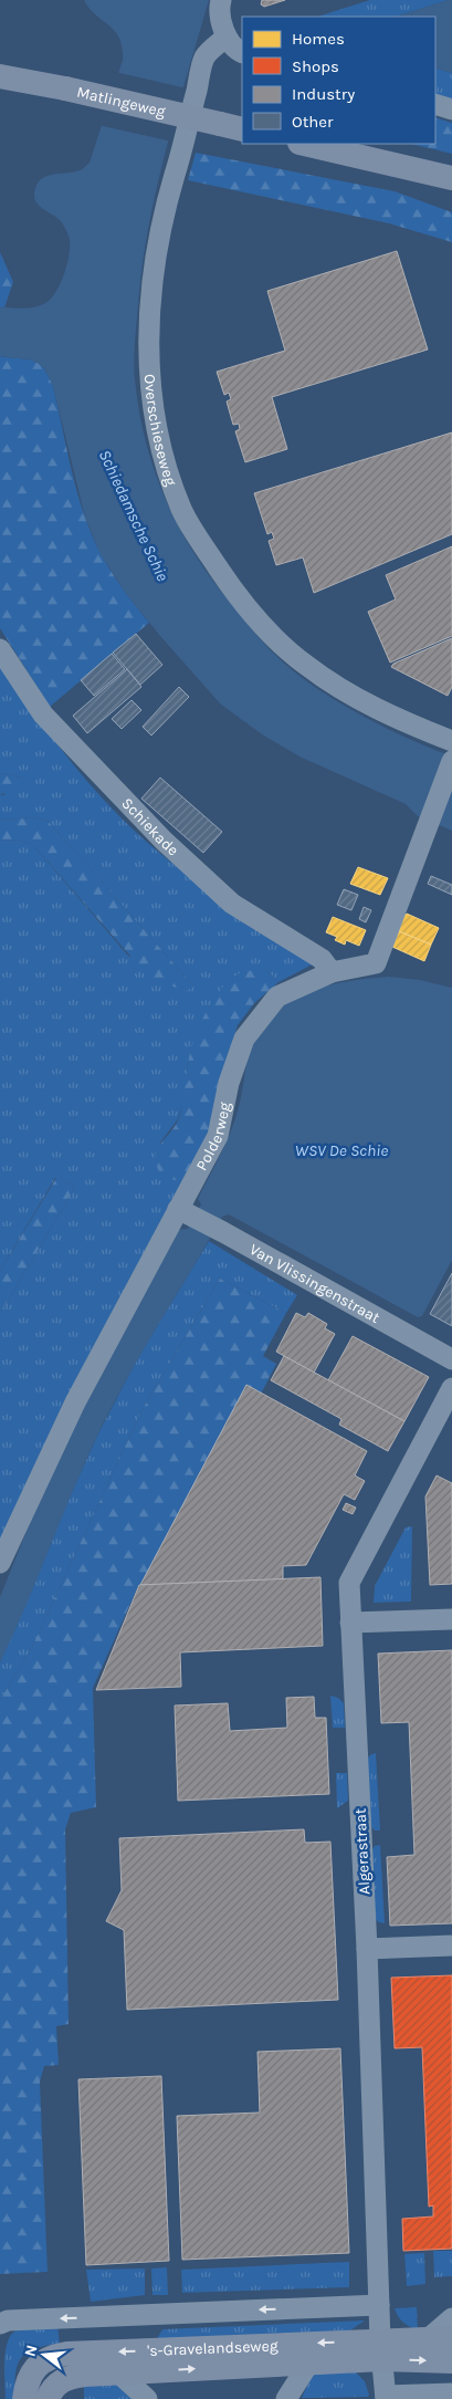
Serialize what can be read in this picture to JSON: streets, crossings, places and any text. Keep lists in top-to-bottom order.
{
  "streets": {
    "main road": ["Matlingeweg", "'s-Gravelandseweg"],
    "street": [
      "Overschieseweg",
      "Schiekade",
      "Polderweg",
      "Van Vlissingenstraat",
      "Algerastraat"
    ]
  },
  "crossings": [
    ["Schiekade", "Polderweg"],
    ["Polderweg", "Van Vlissingenstraat"],
    ["Algerastraat", "'s-Gravelandseweg"]
  ],
  "water": ["Schiedamsche Schie", "WSV De Schie"],
  "legend": [
    "Homes",
    "Shops",
    "Industry",
    "Other"
  ],
  "north": "left"
}
